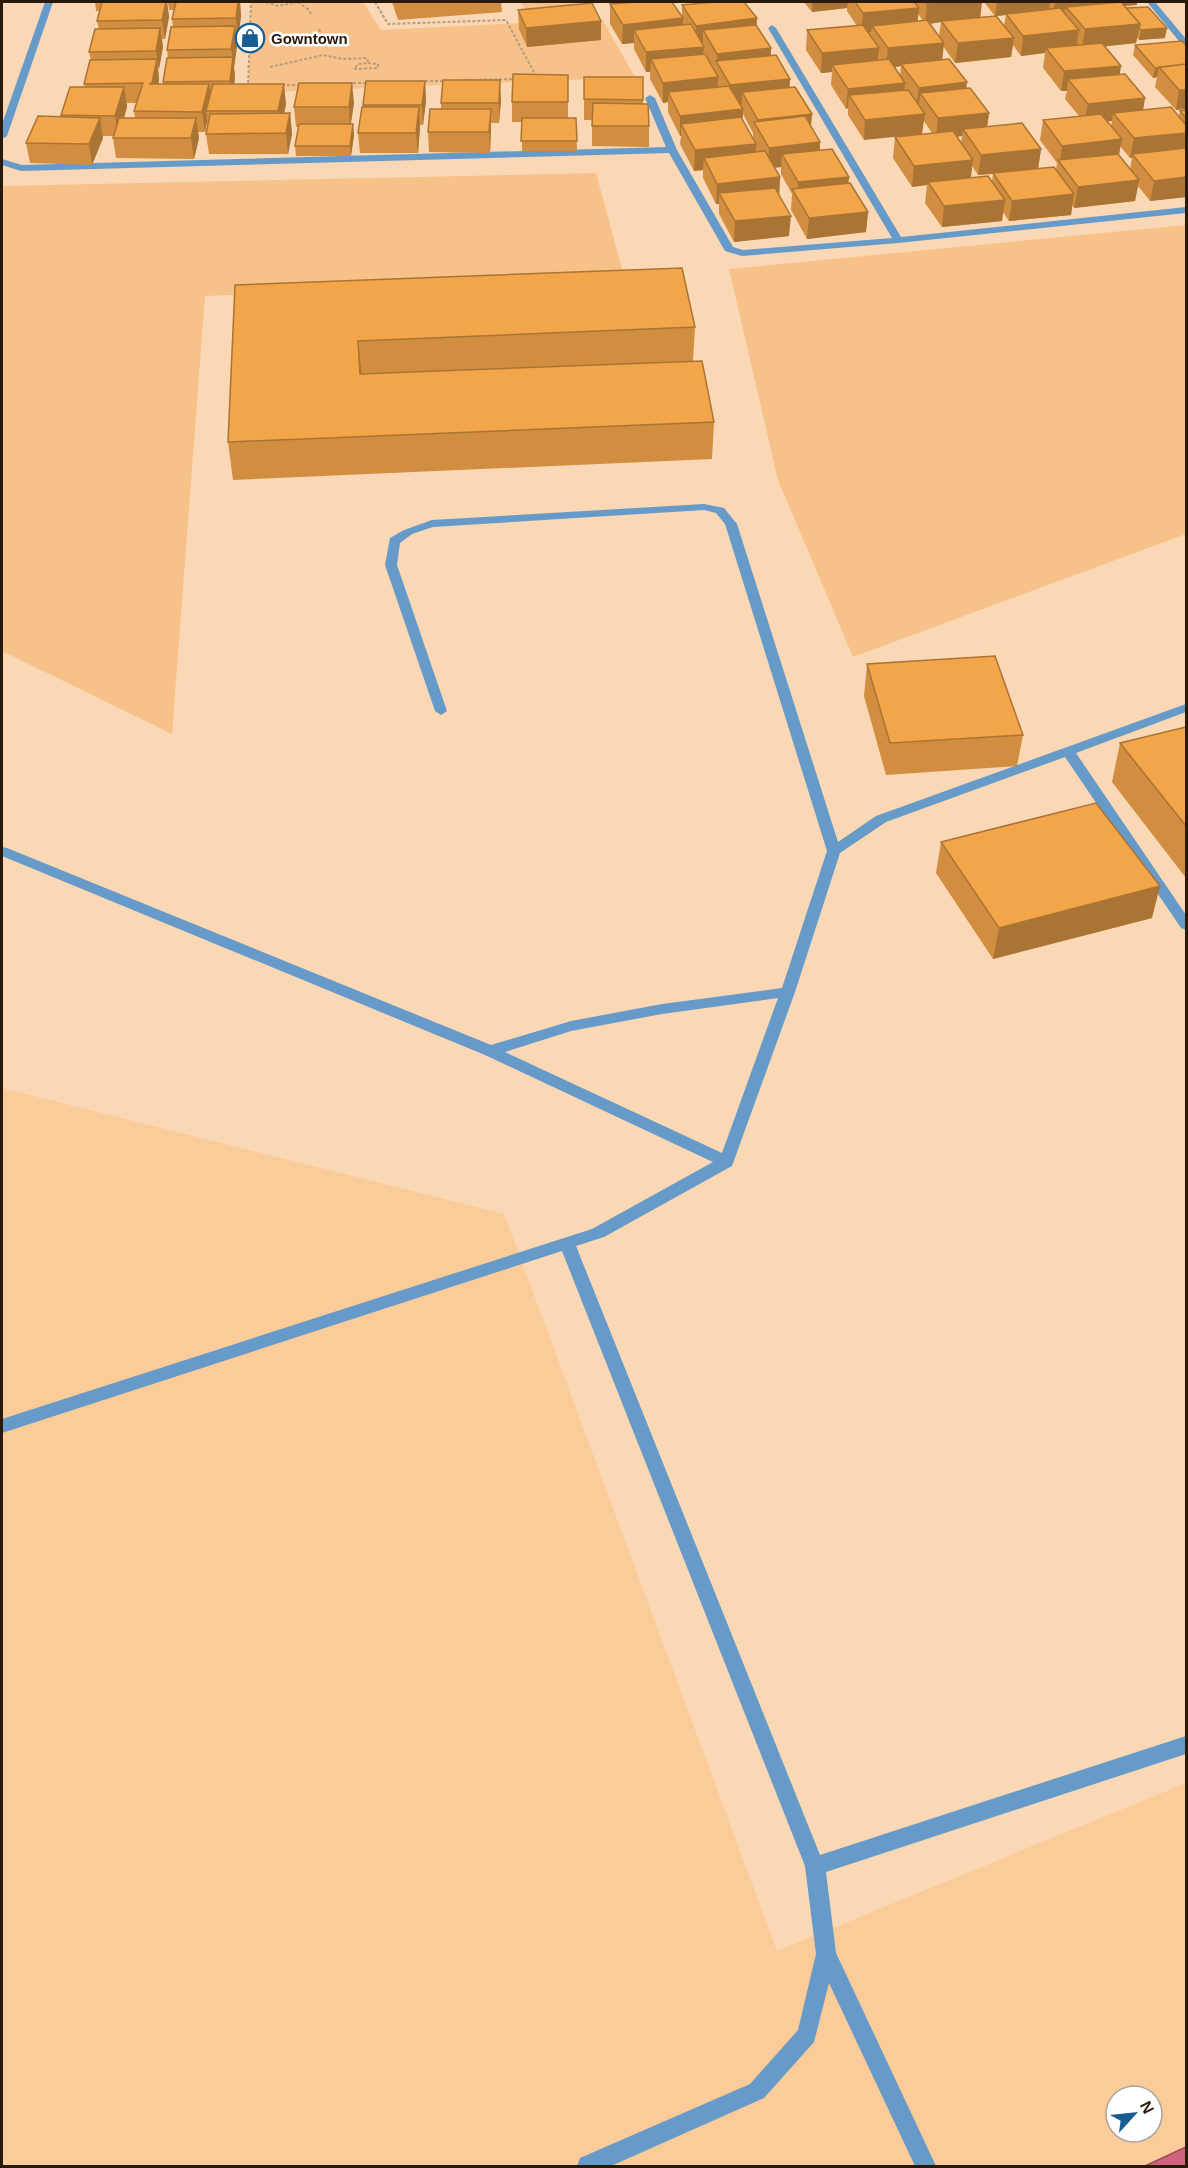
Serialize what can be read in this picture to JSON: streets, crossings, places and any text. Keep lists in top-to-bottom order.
{
  "places": {
    "shop": ["Gowntown"]
  },
  "north": "top right"
}
